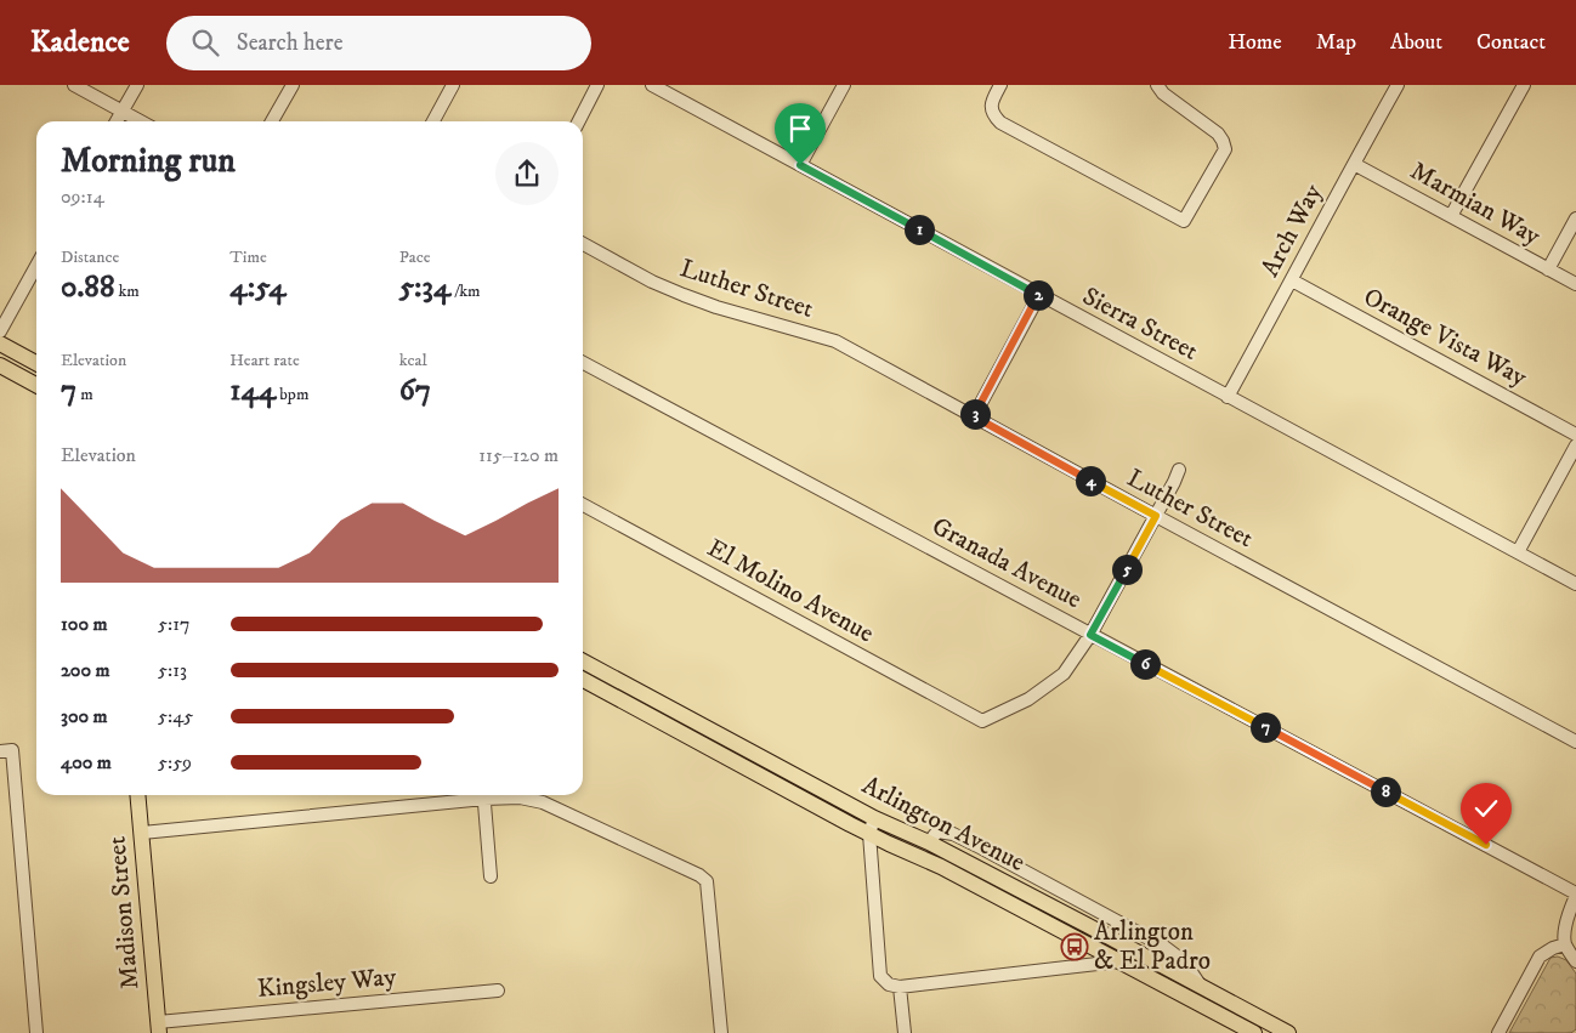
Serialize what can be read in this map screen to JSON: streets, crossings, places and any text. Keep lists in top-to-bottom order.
{
  "streets": {
    "main road": ["Arlington Avenue", "Madison Street"],
    "street": [
      "Marmian Way",
      "Arch Way",
      "Luther Street",
      "Sierra Street",
      "Orange Vista Way",
      "Granada Avenue",
      "El Molino Avenue",
      "Kingsley Way"
    ]
  },
  "crossings": [
    ["Marmian Way", "Arch Way"],
    ["Arch Way", "Sierra Street"],
    ["Arch Way", "Orange Vista Way"],
    ["Granada Avenue", "El Molino Avenue"],
    ["Madison Street", "Kingsley Way"]
  ],
  "places": {
    "bus stop": ["Arlington & El Padro"]
  },
  "page": {
    "header": "Kadence",
    "search": "Search here",
    "nav": [
      "Home",
      "Map",
      "About",
      "Contact"
    ],
    "heading": ["Morning run", "09:14"],
    "pins": [
      "1",
      "2",
      "3",
      "4",
      "5",
      "6",
      "7",
      "8"
    ],
    "stats": [
      ["Distance", "0.88 km"],
      ["Time", "4:54"],
      ["Pace", "5:34 /km"],
      ["Elevation", "7 m"],
      ["Heart rate", "144 bpm"],
      ["kcal", "67"]
    ],
    "chart": ["Elevation", "115–120 m"],
    "list": [
      {
        "name": "100 m",
        "note": "5:17"
      },
      {
        "name": "200 m",
        "note": "5:13"
      },
      {
        "name": "300 m",
        "note": "5:45"
      },
      {
        "name": "400 m",
        "note": "5:59"
      }
    ]
  }
}
